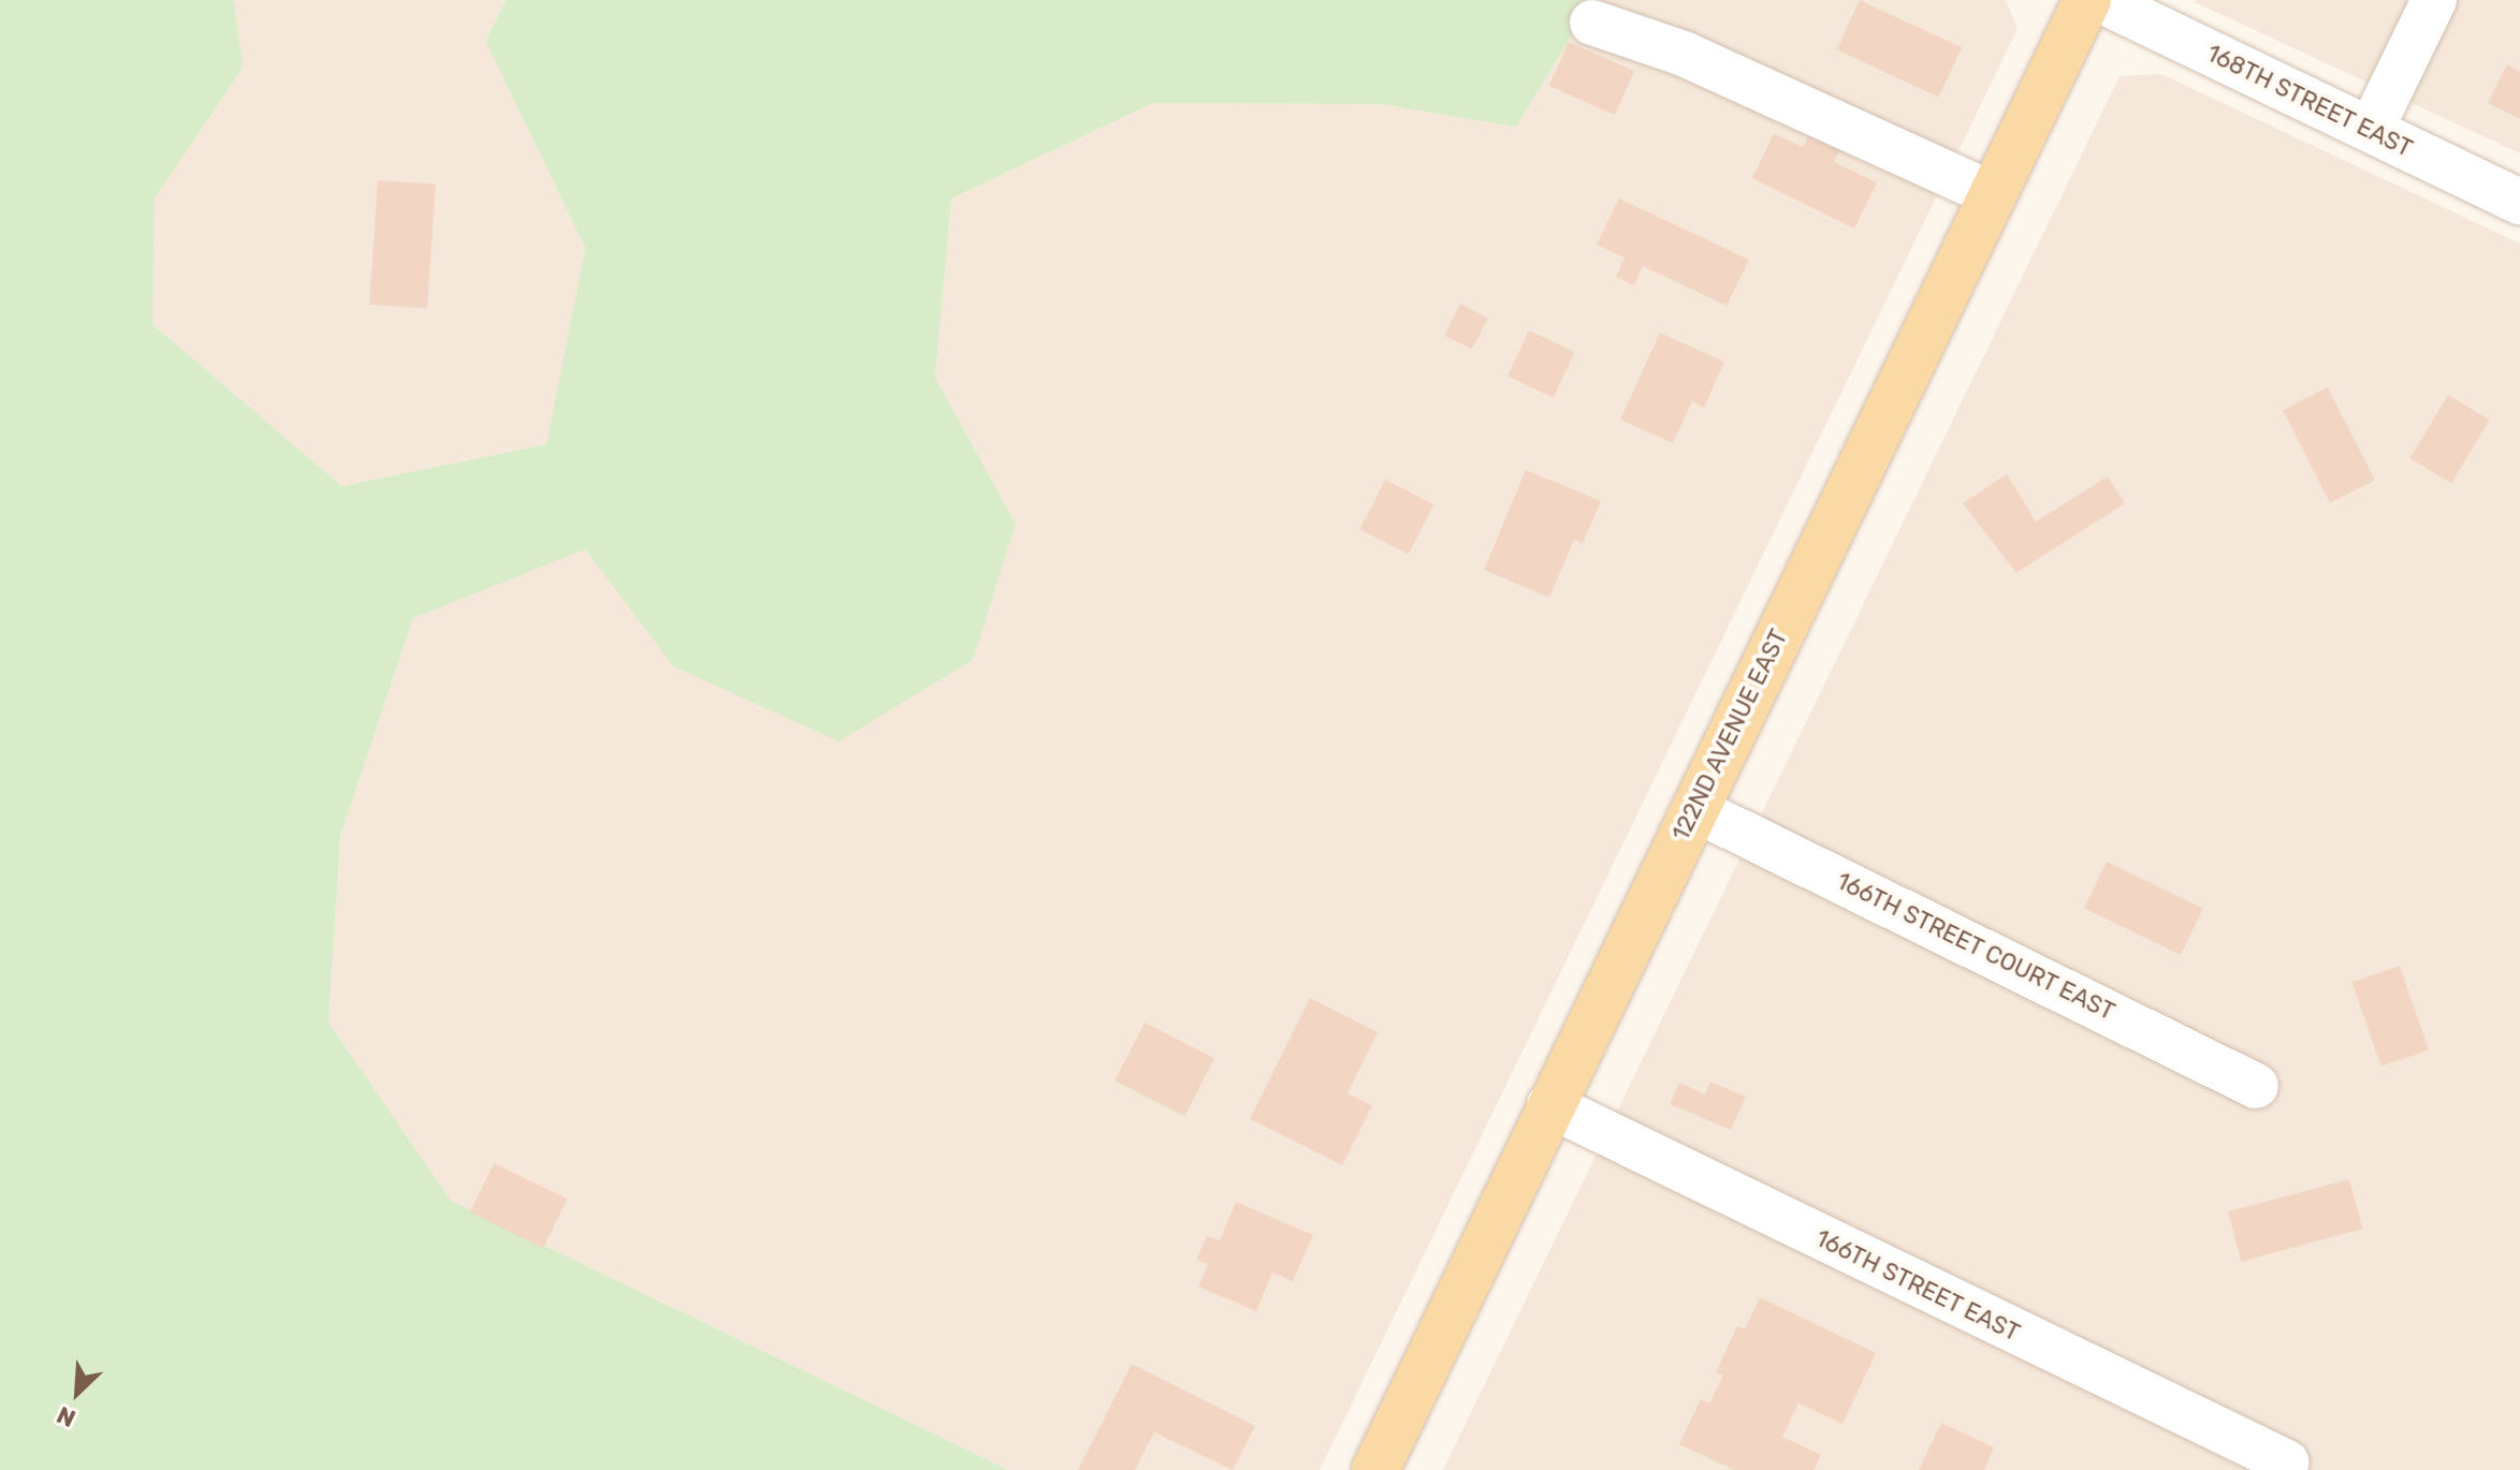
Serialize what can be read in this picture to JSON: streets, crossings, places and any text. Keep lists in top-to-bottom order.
{
  "streets": {
    "main road": ["122ND AVENUE EAST"],
    "street": ["168TH STREET EAST", "166TH STREET COURT EAST", "166TH STREET EAST"]
  },
  "crossings": [
    ["122ND AVENUE EAST", "166TH STREET COURT EAST"],
    ["122ND AVENUE EAST", "166TH STREET EAST"]
  ],
  "north": "bottom left"
}
